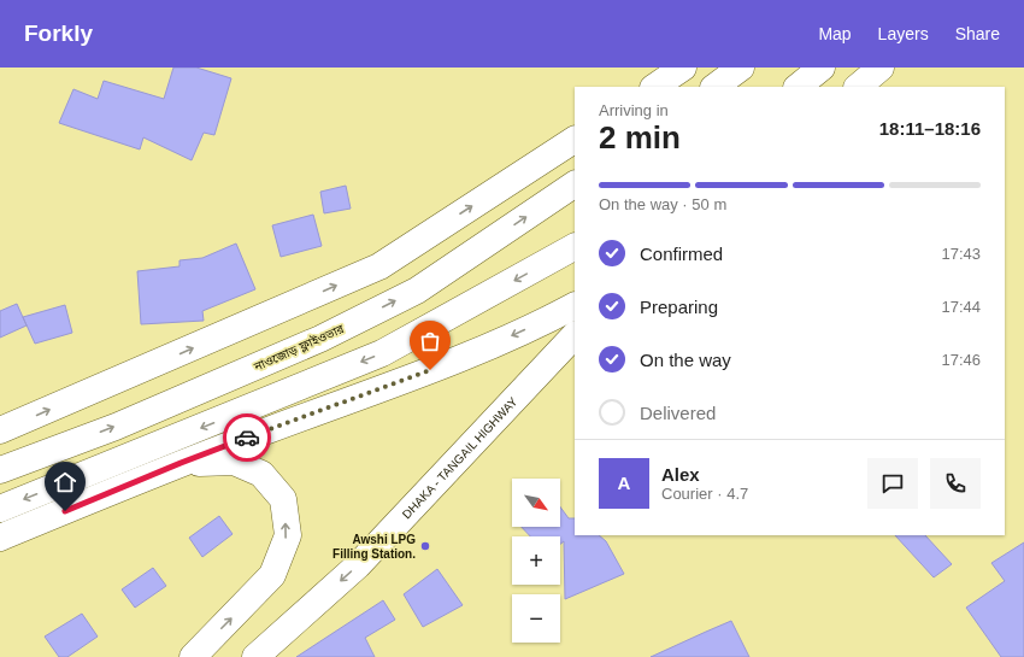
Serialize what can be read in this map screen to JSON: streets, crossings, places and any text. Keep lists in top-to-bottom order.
{
  "streets": {
    "highway": ["নাওজোড় ফ্লাইওভার", "DHAKA - TANGAIL HIGHWAY"]
  },
  "places": ["Awshi LPG Filling Station."],
  "north": "bottom right",
  "page": {
    "header": "Forkly",
    "nav": ["Map", "Layers", "Share"],
    "heading": ["2 min", "Arriving in", "18:11–18:16"],
    "panel": ["Alex", "Courier · 4.7"],
    "bar": "On the way · 50 m",
    "list": [
      ["Confirmed", "17:43"],
      ["Preparing", "17:44"],
      ["On the way", "17:46"],
      "Delivered"
    ],
    "round": "A",
    "map_buttons": ["+", "−"]
  }
}
